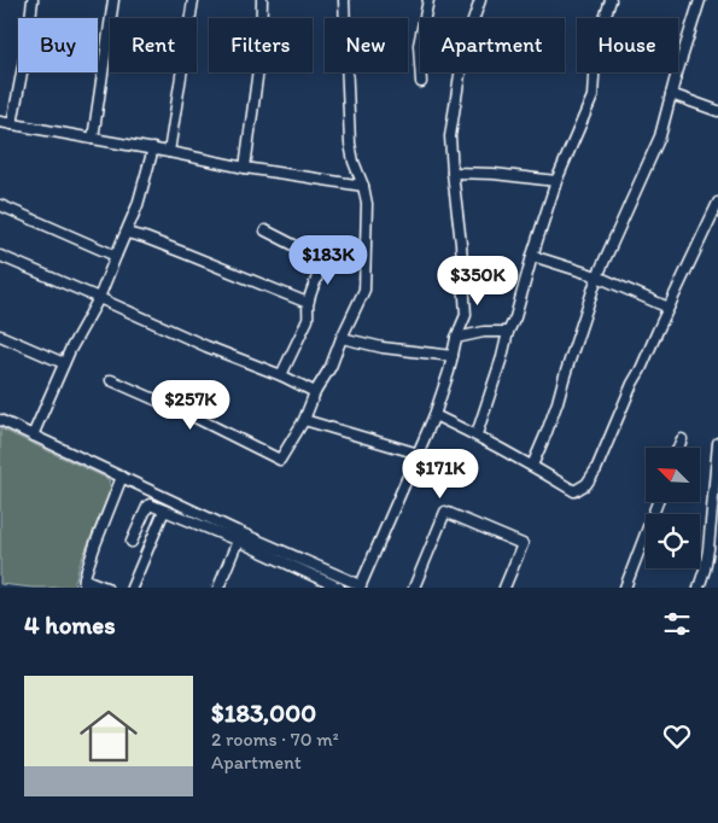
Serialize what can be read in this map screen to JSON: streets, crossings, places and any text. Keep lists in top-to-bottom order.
{
  "north": "top left",
  "page": {
    "chip": [
      "Buy",
      "Rent",
      "Filters",
      "New",
      "Apartment",
      "House"
    ],
    "price": [
      "$183K",
      "$350K",
      "$257K",
      "$171K"
    ],
    "heading": "4 homes",
    "list": [
      {
        "name": "$183,000",
        "note": "2 rooms · 70 m² · Apartment"
      }
    ]
  }
}
